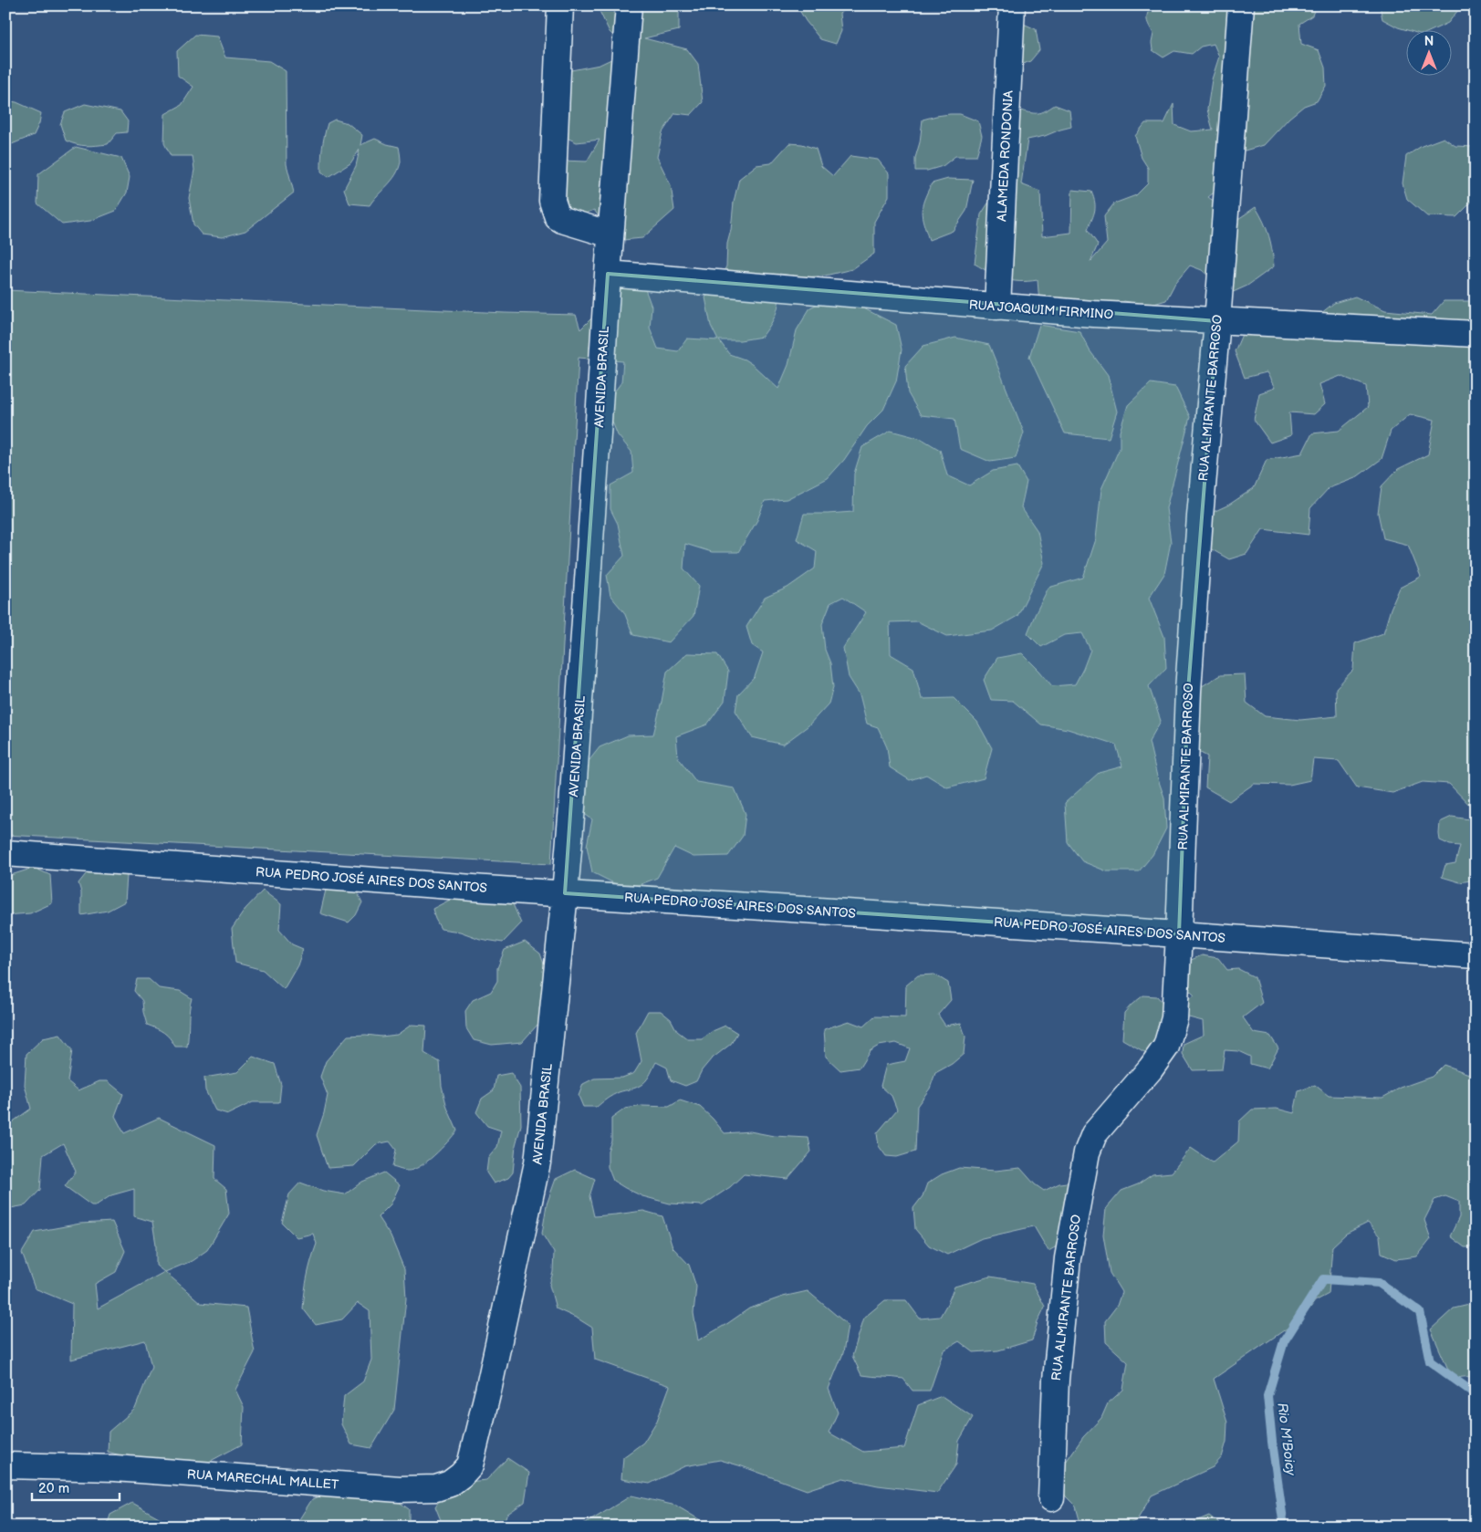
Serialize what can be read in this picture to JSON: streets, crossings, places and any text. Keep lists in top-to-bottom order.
{
  "streets": {
    "street": [
      "ALAMEDA RONDONIA",
      "RUA JOAQUIM FIRMINO",
      "AVENIDA BRASIL",
      "RUA ALMIRANTE BARROSO",
      "RUA PEDRO JOSÉ AIRES DOS SANTOS",
      "RUA MARECHAL MALLET"
    ]
  },
  "crossings": [
    ["ALAMEDA RONDONIA", "RUA JOAQUIM FIRMINO"],
    ["RUA JOAQUIM FIRMINO", "AVENIDA BRASIL"],
    ["RUA JOAQUIM FIRMINO", "RUA ALMIRANTE BARROSO"],
    ["AVENIDA BRASIL", "RUA PEDRO JOSÉ AIRES DOS SANTOS"],
    ["AVENIDA BRASIL", "RUA MARECHAL MALLET"],
    ["RUA ALMIRANTE BARROSO", "RUA PEDRO JOSÉ AIRES DOS SANTOS"]
  ],
  "water": ["Rio M'Boicy"],
  "scale_bar": "20 m",
  "north": "top"
}
